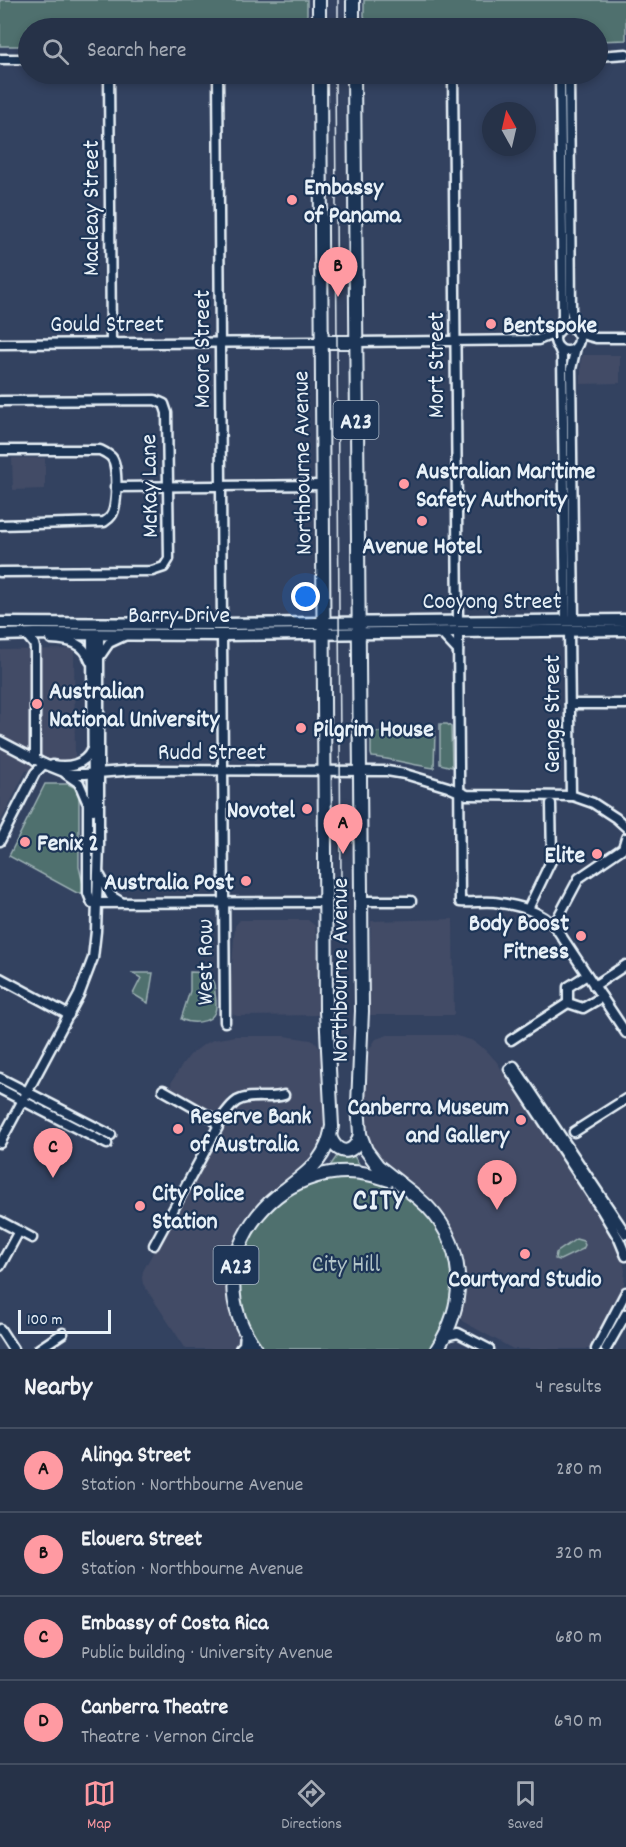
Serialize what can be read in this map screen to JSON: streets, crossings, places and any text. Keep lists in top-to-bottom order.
{
  "streets": {
    "highway": ["A23", "Northbourne Avenue"],
    "main road": ["Cooyong Street", "Barry Drive"],
    "street": [
      "Macleay Street",
      "Gould Street",
      "Moore Street",
      "Mort Street",
      "McKay Lane",
      "Genge Street",
      "Rudd Street",
      "West Row"
    ]
  },
  "crossings": [
    ["Macleay Street", "Gould Street"],
    ["Gould Street", "Moore Street"],
    ["Gould Street", "Northbourne Avenue"],
    ["Moore Street", "Barry Drive"],
    ["Moore Street", "Rudd Street"],
    ["Moore Street", "West Row"],
    ["Mort Street", "Cooyong Street"],
    ["Mort Street", "Rudd Street"],
    ["A23", "Northbourne Avenue"],
    ["Northbourne Avenue", "Cooyong Street"],
    ["Northbourne Avenue", "Barry Drive"],
    ["Northbourne Avenue", "Rudd Street"],
    ["Cooyong Street", "Barry Drive"],
    ["Cooyong Street", "Genge Street"],
    ["Genge Street", "Rudd Street"]
  ],
  "districts": ["CITY"],
  "parks": ["City Hill"],
  "places": [
    "Embassy of Panama",
    "Bentspoke",
    "Australian Maritime Safety Authority",
    "Avenue Hotel",
    "Australian National University",
    "Pilgrim House",
    "Novotel",
    "Fenix 2",
    "Elite",
    "Australia Post",
    "Body Boost Fitness",
    "Canberra Museum and Gallery",
    "Reserve Bank of Australia",
    "City Police Station",
    "Courtyard Studio"
  ],
  "scale_bar": "100 m",
  "north": "top",
  "page": {
    "search": "Search here",
    "pins": [
      "B",
      "A",
      "C",
      "D"
    ],
    "scale": "100 m",
    "heading": ["Nearby", "4 results"],
    "list": [
      {
        "mark": "A",
        "name": "Alinga Street",
        "note": "Station · Northbourne Avenue",
        "value": "280 m"
      },
      {
        "mark": "B",
        "name": "Elouera Street",
        "note": "Station · Northbourne Avenue",
        "value": "320 m"
      },
      {
        "mark": "C",
        "name": "Embassy of Costa Rica",
        "note": "Public building · University Avenue",
        "value": "680 m"
      },
      {
        "mark": "D",
        "name": "Canberra Theatre",
        "note": "Theatre · Vernon Circle",
        "value": "690 m"
      }
    ],
    "nav": ["Map", "Directions", "Saved"]
  }
}
